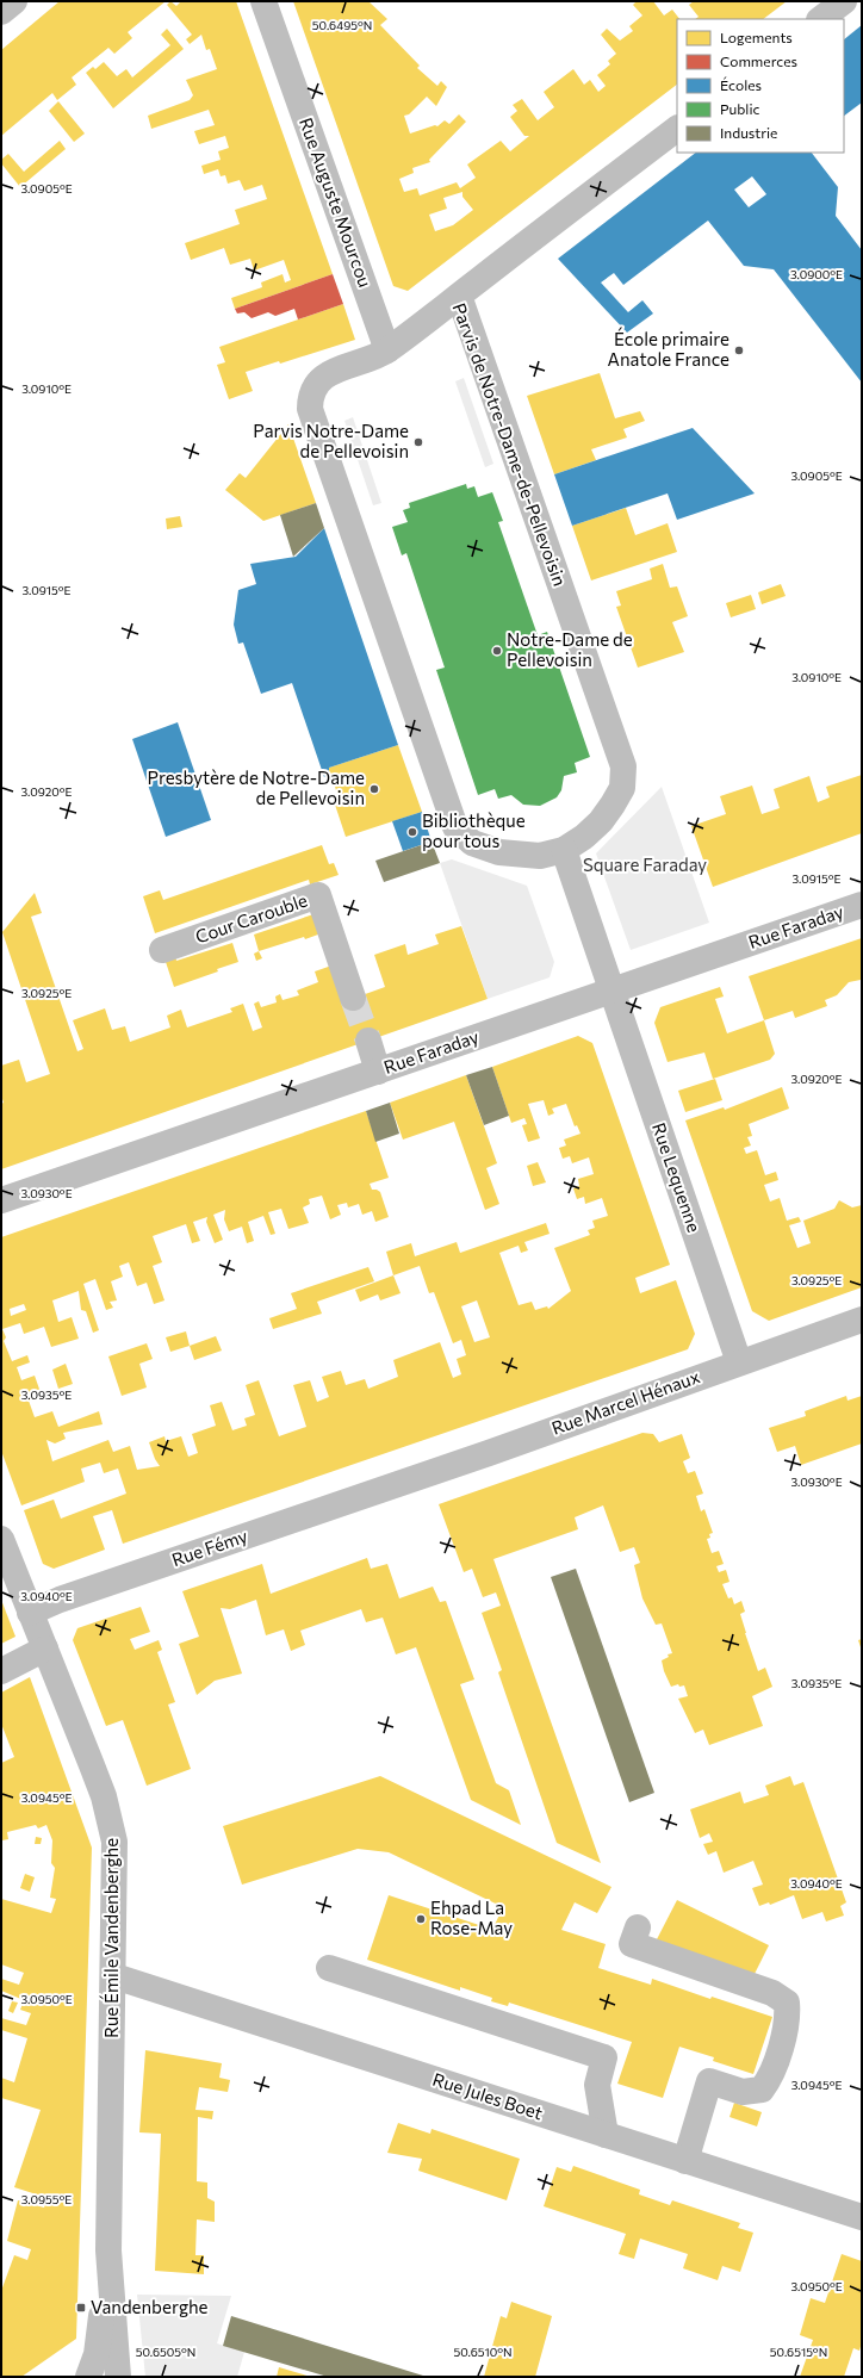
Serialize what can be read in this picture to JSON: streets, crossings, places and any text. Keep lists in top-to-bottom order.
{
  "streets": {
    "street": [
      "Rue Auguste Mourcou",
      "Parvis de Notre-Dame-de-Pellevoisin",
      "Cour Carouble",
      "Rue Faraday",
      "Rue Lequenne",
      "Rue Marcel Hénaux",
      "Rue Fémy",
      "Rue Émile Vandenberghe",
      "Rue Jules Boet"
    ]
  },
  "crossings": [
    ["Rue Auguste Mourcou", "Parvis de Notre-Dame-de-Pellevoisin"],
    ["Rue Faraday", "Rue Lequenne"],
    ["Rue Lequenne", "Rue Marcel Hénaux"],
    ["Rue Marcel Hénaux", "Rue Fémy"],
    ["Rue Fémy", "Rue Émile Vandenberghe"],
    ["Rue Émile Vandenberghe", "Rue Jules Boet"]
  ],
  "parks": ["Square Faraday"],
  "places": {
    "other": [
      "École primaire Anatole France",
      "Parvis Notre-Dame de Pellevoisin",
      "Notre-Dame de Pellevoisin",
      "Presbytère de Notre-Dame de Pellevoisin",
      "Bibliothèque pour tous",
      "Ehpad La Rose-May"
    ],
    "transit": ["Vandenberghe"]
  },
  "legend": [
    "Logements",
    "Commerces",
    "Écoles",
    "Public",
    "Industrie"
  ],
  "coordinates": [
    "50.6495°N",
    "3.0905°E",
    "3.0900°E",
    "3.0910°E",
    "3.0915°E",
    "3.0920°E",
    "3.0925°E",
    "3.0930°E",
    "3.0935°E",
    "3.0940°E",
    "3.0945°E",
    "3.0950°E",
    "3.0955°E",
    "50.6505°N",
    "50.6510°N",
    "50.6515°N"
  ]
}
